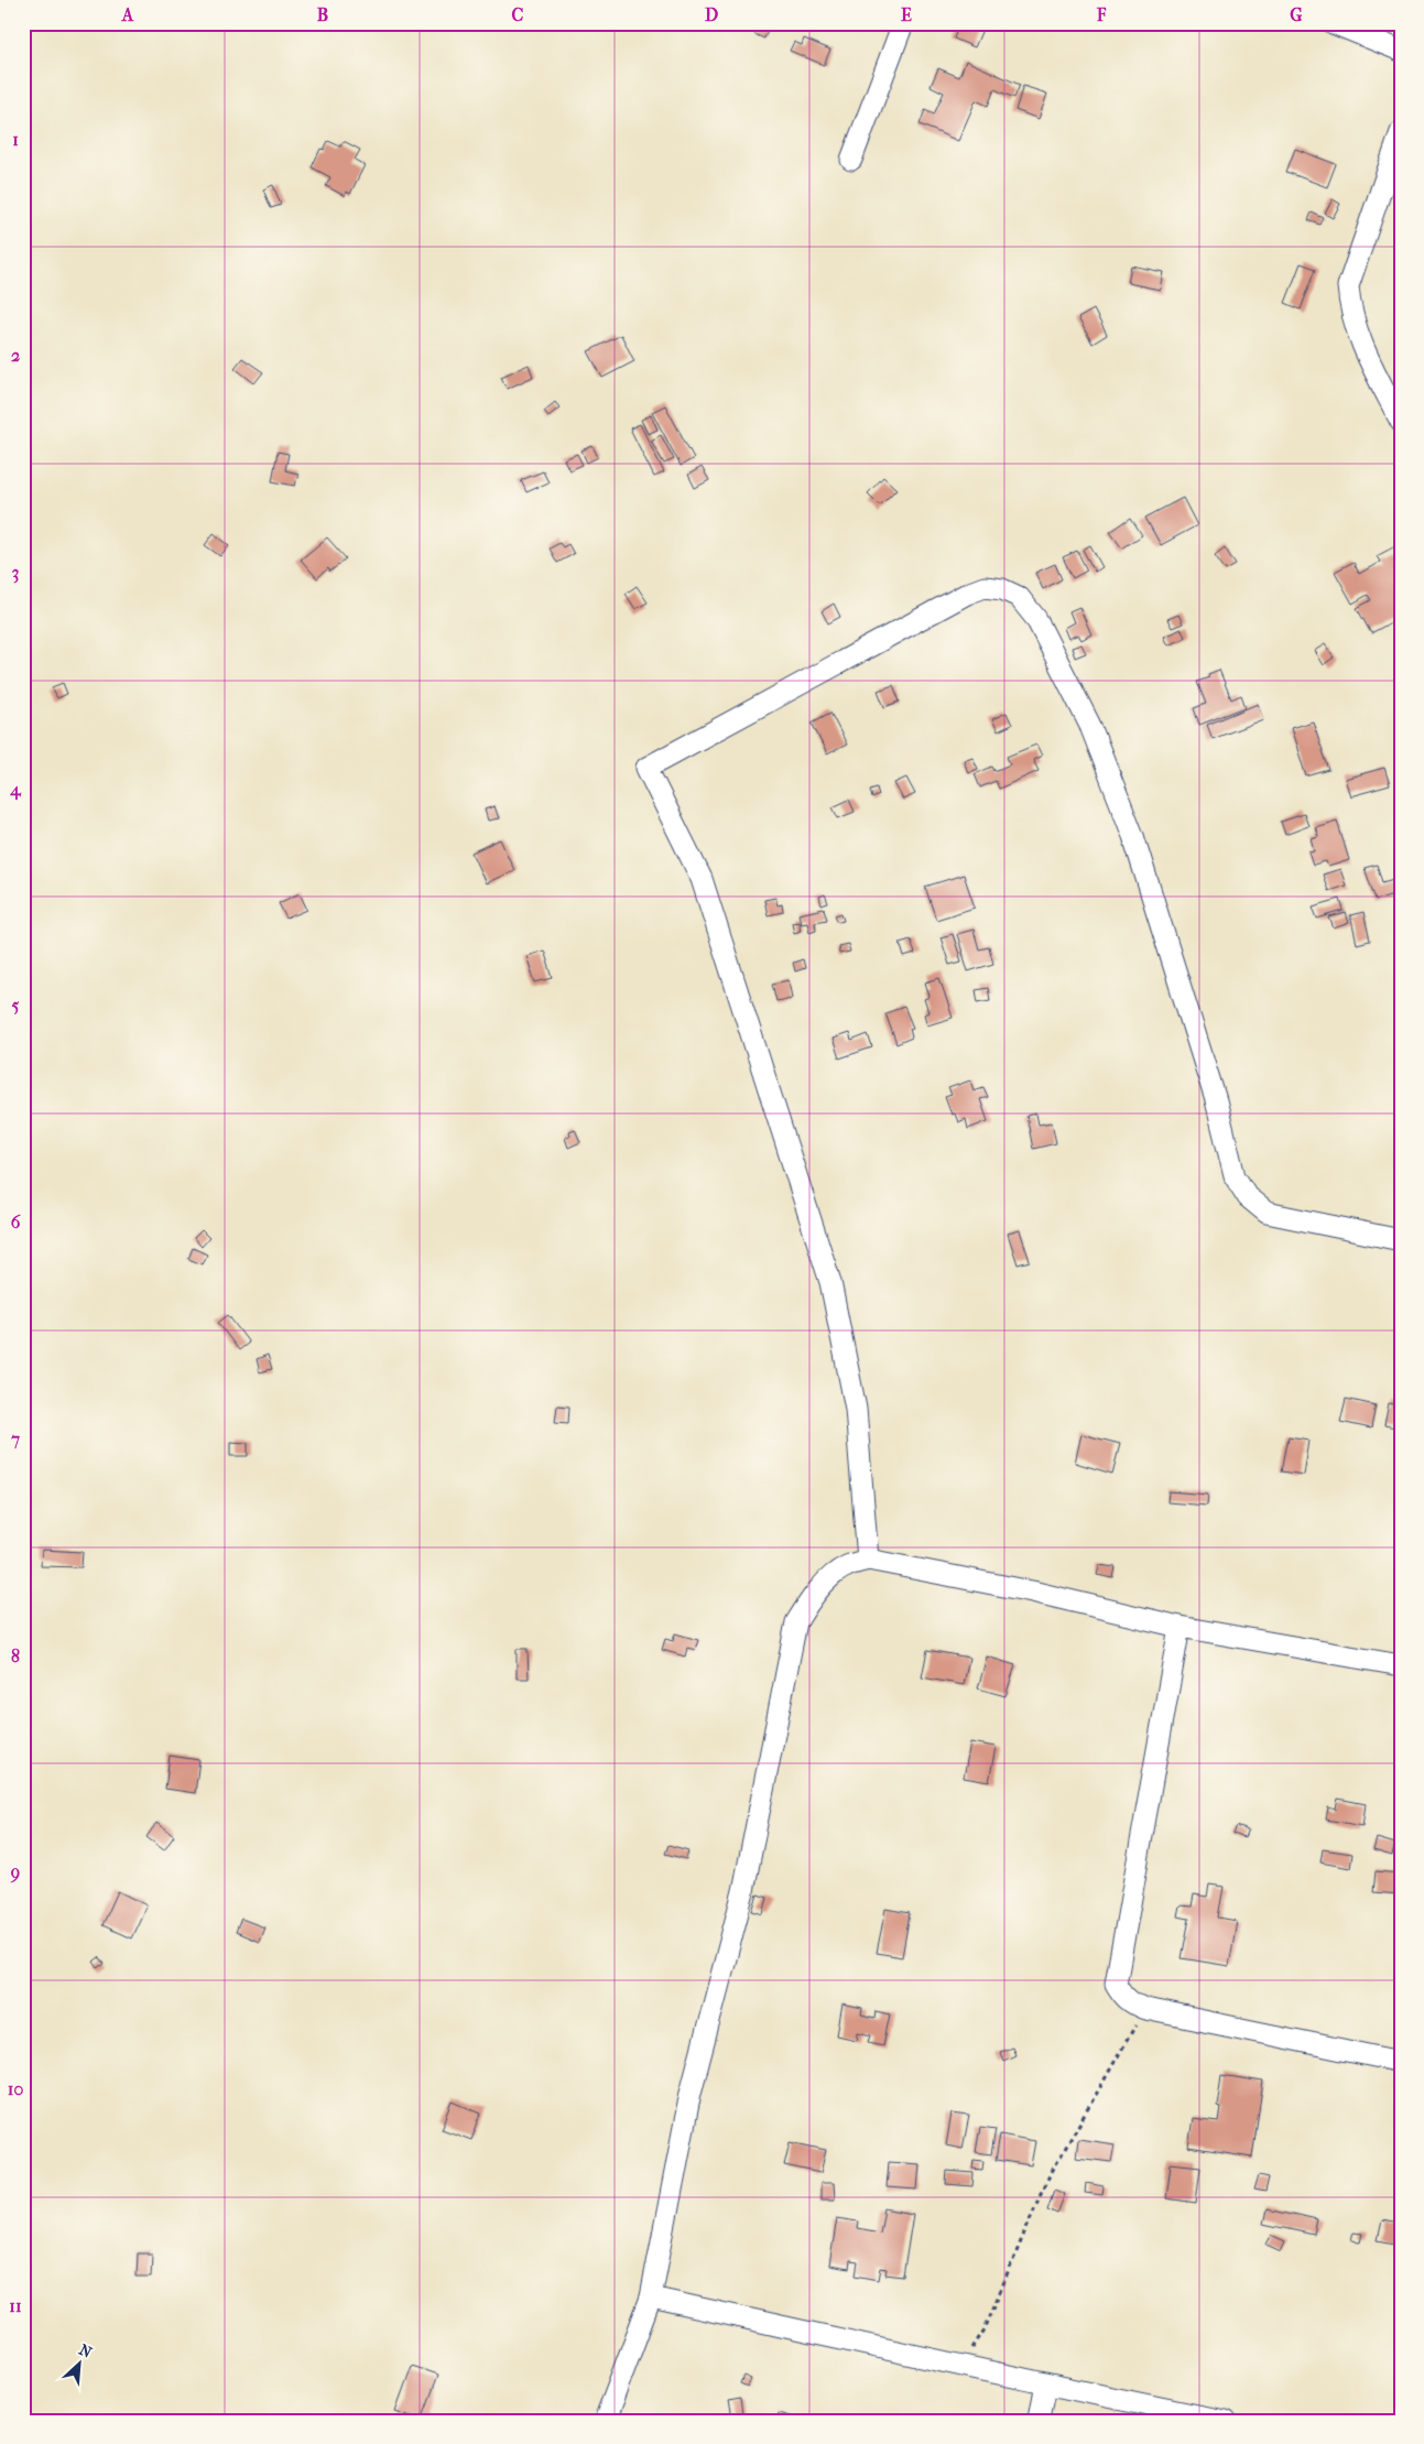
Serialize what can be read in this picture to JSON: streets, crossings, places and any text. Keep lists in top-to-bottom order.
{
  "north": "top right",
  "grid": {
    "columns": [
      "A",
      "B",
      "C",
      "D",
      "E",
      "F",
      "G"
    ],
    "rows": [
      "1",
      "2",
      "3",
      "4",
      "5",
      "6",
      "7",
      "8",
      "9",
      "10",
      "11"
    ]
  }
}
